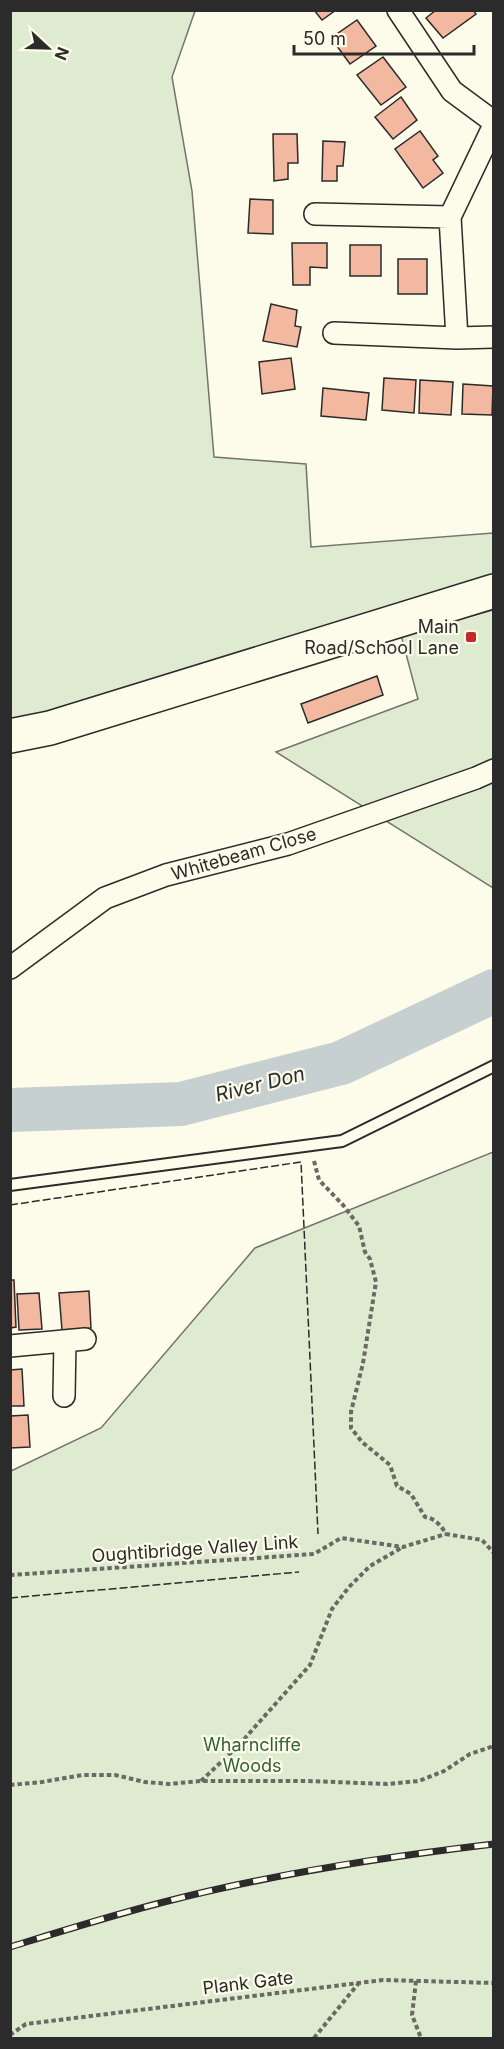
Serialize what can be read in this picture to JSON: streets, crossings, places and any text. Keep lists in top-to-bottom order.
{
  "streets": {
    "street": ["Whitebeam Close"],
    "path": ["Oughtibridge Valley Link", "Plank Gate"]
  },
  "water": ["River Don"],
  "parks": ["Wharncliffe Woods"],
  "places": {
    "transit": ["Main Road/School Lane"]
  },
  "scale_bar": "50 m",
  "north": "right"
}
